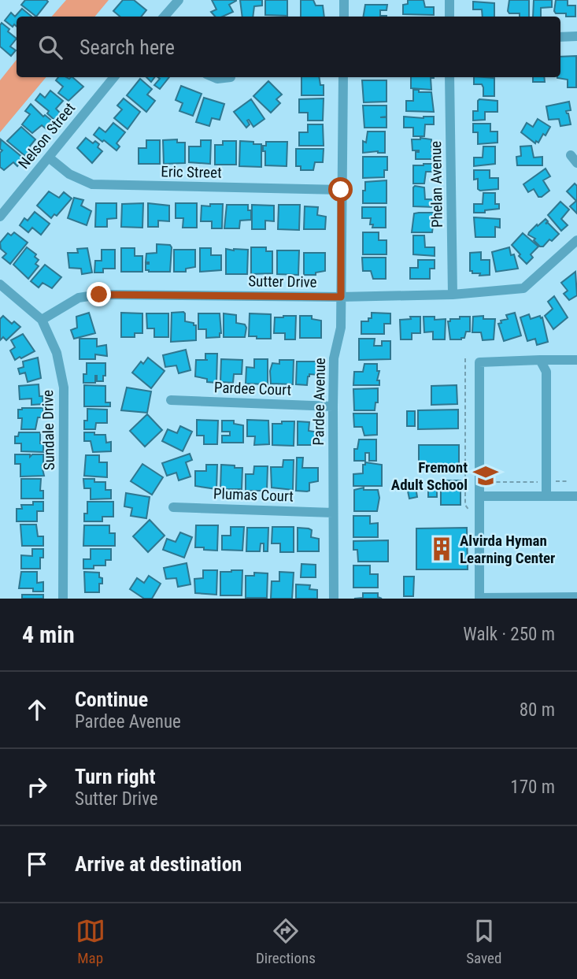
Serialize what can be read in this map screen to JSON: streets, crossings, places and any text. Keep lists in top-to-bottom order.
{
  "streets": {
    "street": [
      "Nelson Street",
      "Eric Street",
      "Phelan Avenue",
      "Sutter Drive",
      "Pardee Court",
      "Pardee Avenue",
      "Sundale Drive",
      "Plumas Court"
    ]
  },
  "crossings": [
    ["Nelson Street", "Eric Street"],
    ["Eric Street", "Pardee Avenue"],
    ["Phelan Avenue", "Sutter Drive"],
    ["Sutter Drive", "Pardee Avenue"],
    ["Sutter Drive", "Sundale Drive"],
    ["Pardee Court", "Pardee Avenue"],
    ["Pardee Avenue", "Plumas Court"]
  ],
  "places": {
    "school or university": ["Fremont Adult School"],
    "building": ["Alvirda Hyman Learning Center"]
  },
  "page": {
    "search": "Search here",
    "heading": ["4 min", "Walk · 250 m"],
    "list": [
      ["Continue", "Pardee Avenue", "80 m"],
      ["Turn right", "Sutter Drive", "170 m"],
      "Arrive at destination"
    ],
    "nav": ["Map", "Directions", "Saved"]
  }
}
